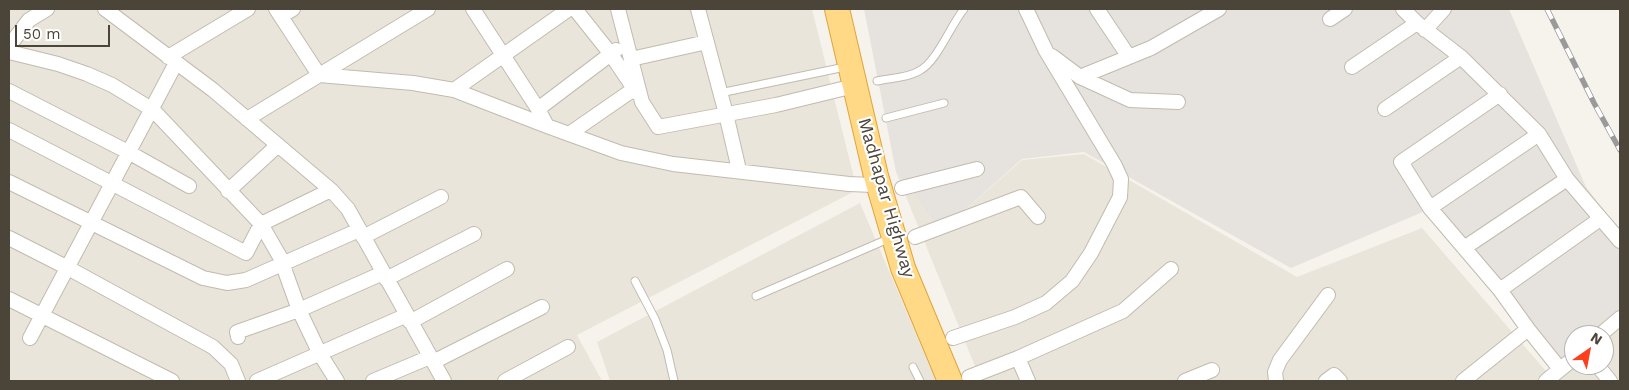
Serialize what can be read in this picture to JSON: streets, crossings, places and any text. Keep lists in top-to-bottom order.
{
  "streets": {
    "highway": ["Madhapar Highway"]
  },
  "scale_bar": "50 m",
  "north": "top right"
}
